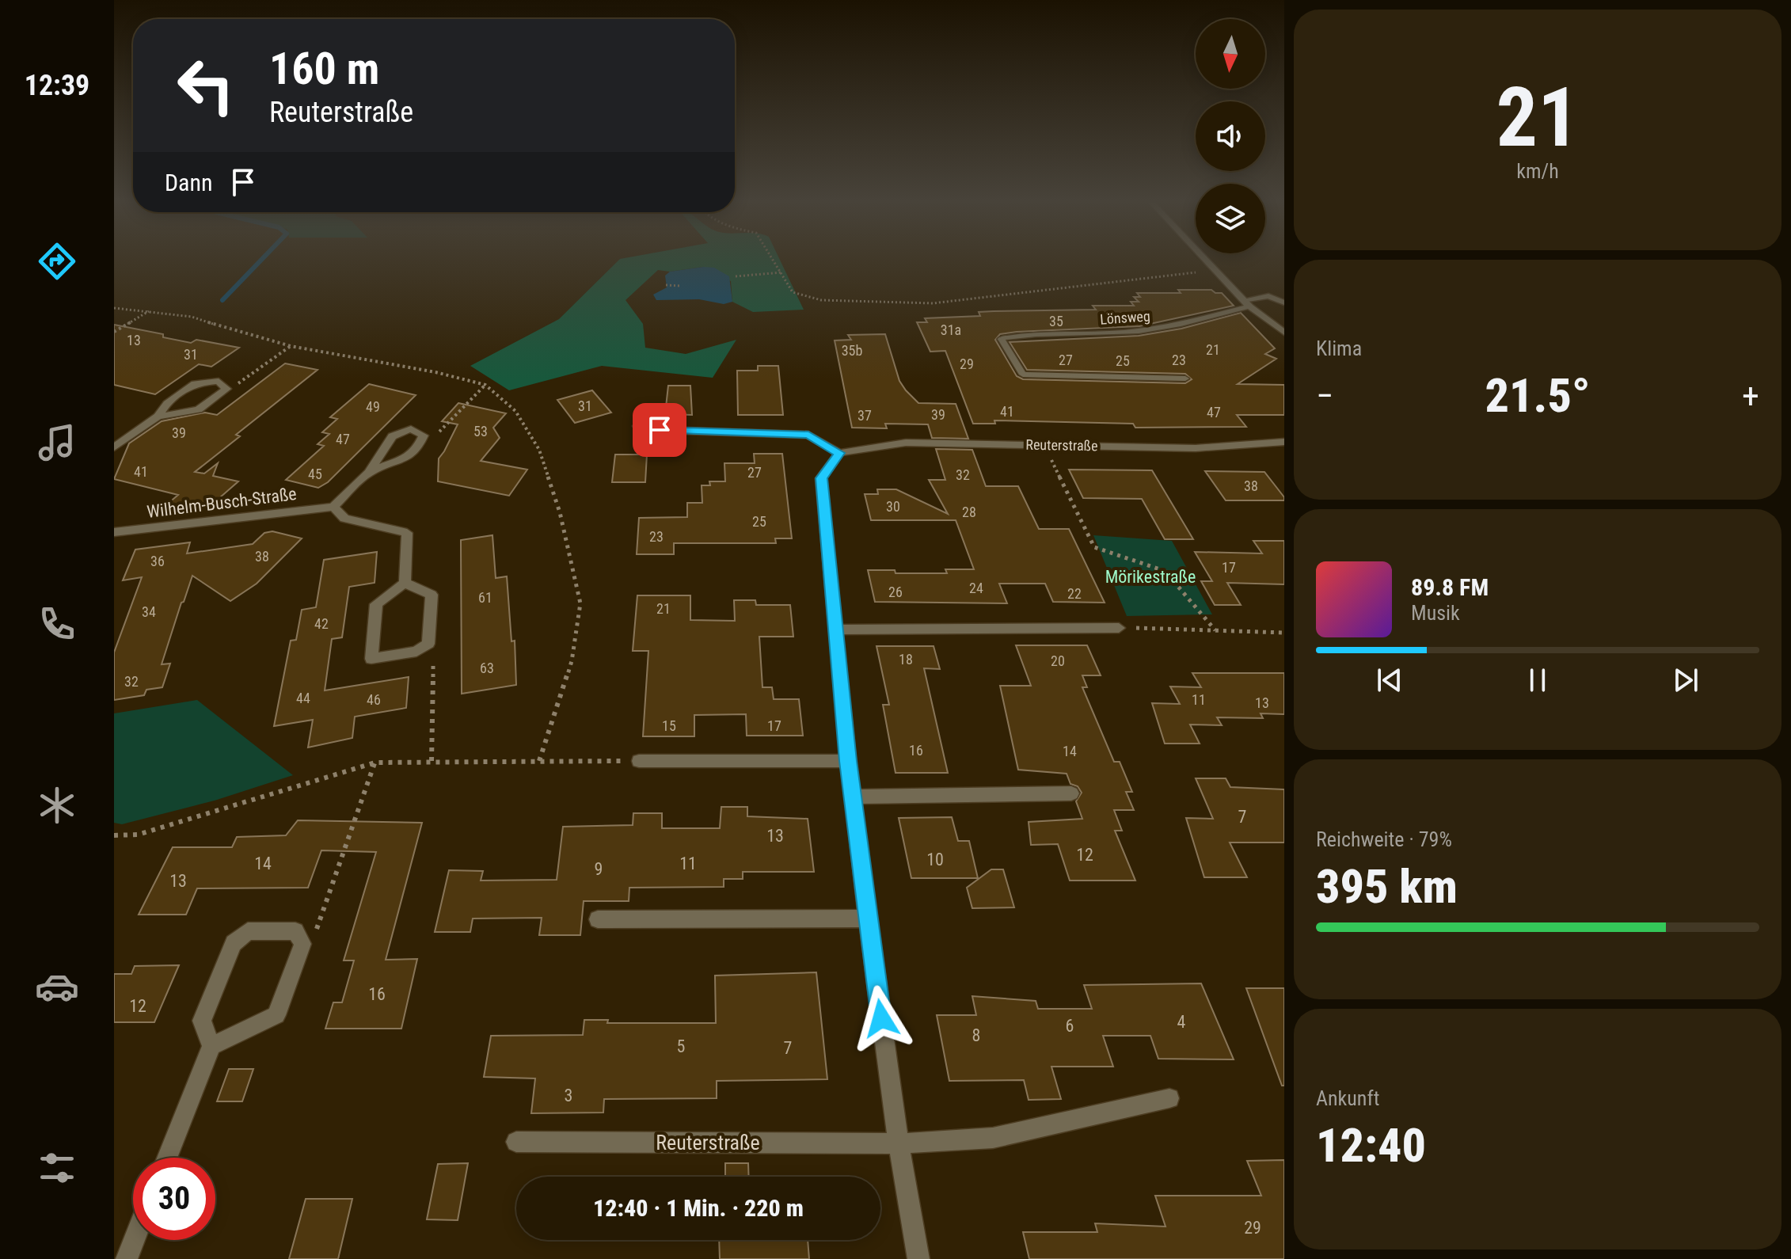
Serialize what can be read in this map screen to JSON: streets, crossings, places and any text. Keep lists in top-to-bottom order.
{
  "streets": {
    "street": ["Lönsweg", "Reuterstraße", "Wilhelm-Busch-Straße"]
  },
  "parks": ["Mörikestraße"],
  "house_numbers": [
    "35",
    "31a",
    "13",
    "21",
    "35b",
    "31",
    "27",
    "23",
    "25",
    "29",
    "31",
    "49",
    "41",
    "47",
    "39",
    "37",
    "53",
    "39",
    "47",
    "41",
    "27",
    "45",
    "32",
    "38",
    "30",
    "28",
    "25",
    "23",
    "38",
    "36",
    "17",
    "24",
    "26",
    "22",
    "61",
    "21",
    "34",
    "42",
    "18",
    "20",
    "63",
    "32",
    "44",
    "46",
    "11",
    "13",
    "15",
    "17",
    "16",
    "14",
    "7",
    "13",
    "12",
    "10",
    "14",
    "11",
    "9",
    "13",
    "16",
    "12",
    "4",
    "6",
    "8",
    "5",
    "7",
    "3",
    "29"
  ],
  "north": "bottom",
  "page": {
    "tabs": "12:39",
    "tile": [
      ["21", "km/h"],
      "Klima",
      ["Reichweite · 79%", "395 km"],
      ["Ankunft", "12:40"]
    ],
    "turn": ["160 m", "Reuterstraße"],
    "then": "Dann",
    "heat": ["−", "21.5°", "+"],
    "song": ["89.8 FM", "Musik"],
    "limit": "30",
    "trip": "12:40 · 1 Min. · 220 m"
  }
}
